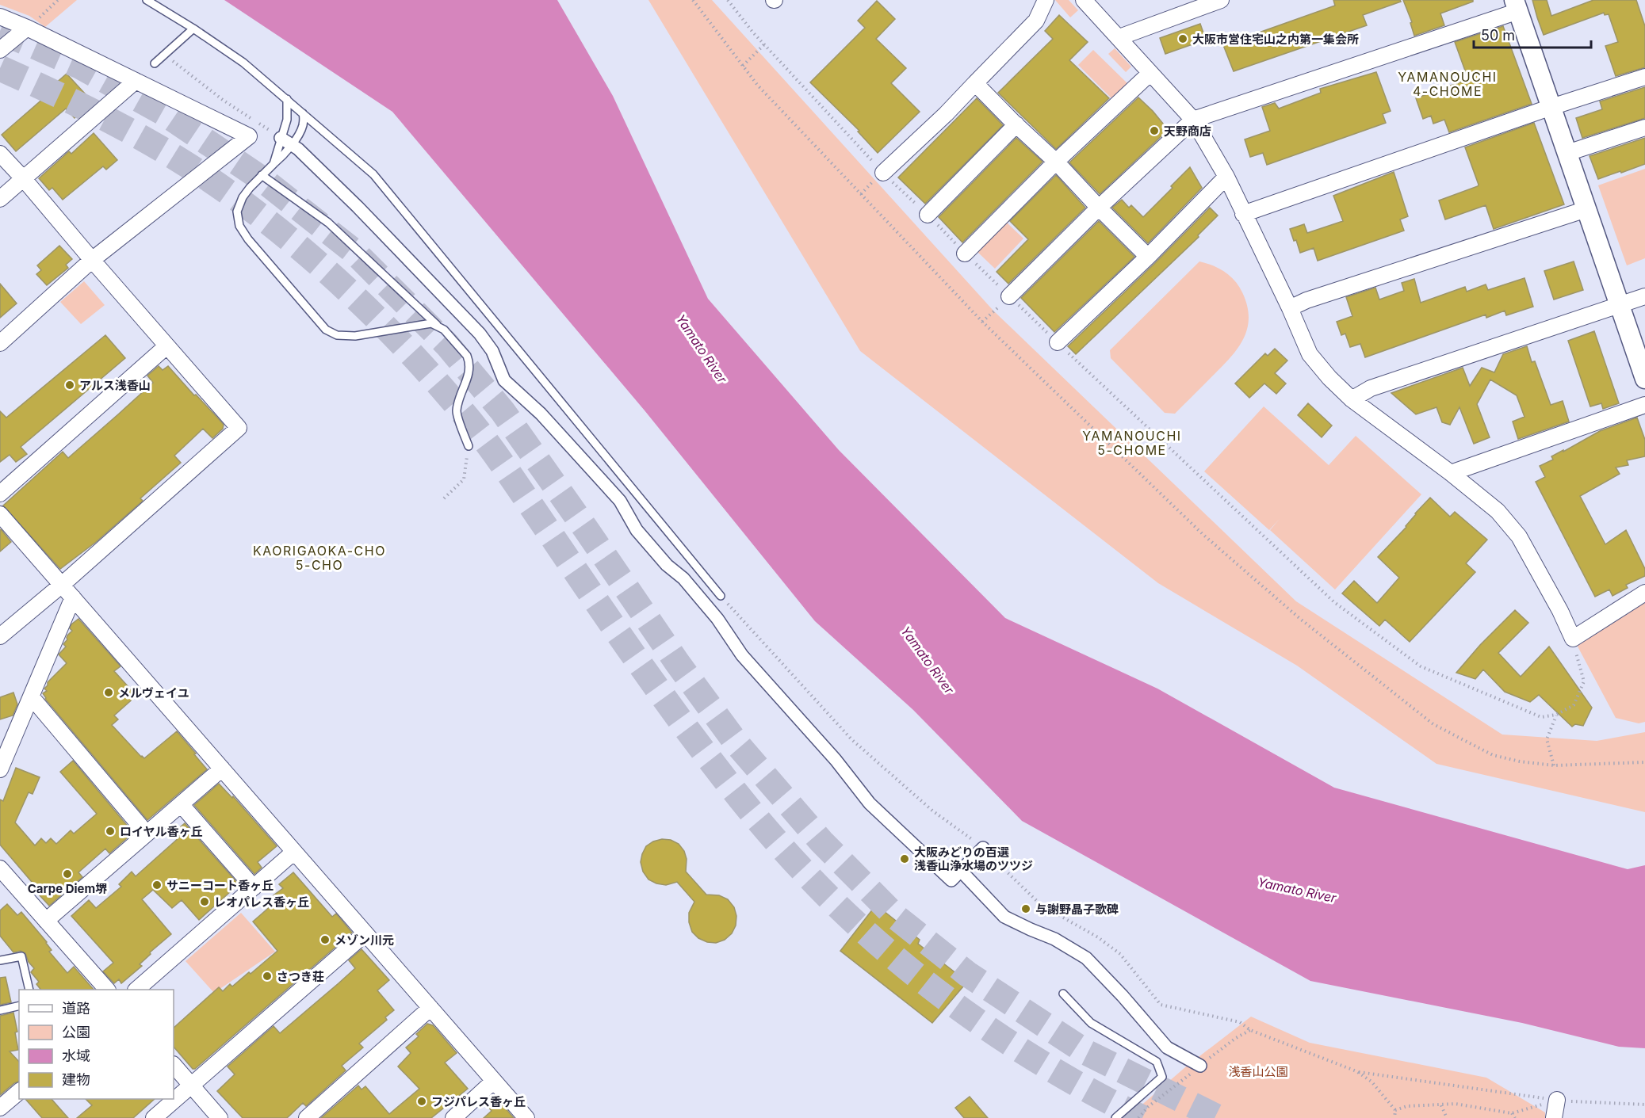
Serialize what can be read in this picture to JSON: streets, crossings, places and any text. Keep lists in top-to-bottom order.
{
  "districts": ["YAMANOUCHI 4-CHOME", "YAMANOUCHI 5-CHOME", "KAORIGAOKA-CHO 5-CHO"],
  "water": ["Yamato River"],
  "parks": ["浅香山公園"],
  "places": [
    "大阪市営住宅山之内第一集会所",
    "天野商店",
    "アルス浅香山",
    "メルヴェイユ",
    "ロイヤル香ヶ丘",
    "大阪みどりの百選 浅香山浄水場のツツジ",
    "Carpe Diem堺",
    "サニーコート香ヶ丘",
    "レオパレス香ヶ丘",
    "与謝野晶子歌碑",
    "メゾン川元",
    "さつき荘",
    "フジパレス香ヶ丘"
  ],
  "legend": [
    "道路",
    "公園",
    "水域",
    "建物"
  ],
  "scale_bar": "50 m"
}
